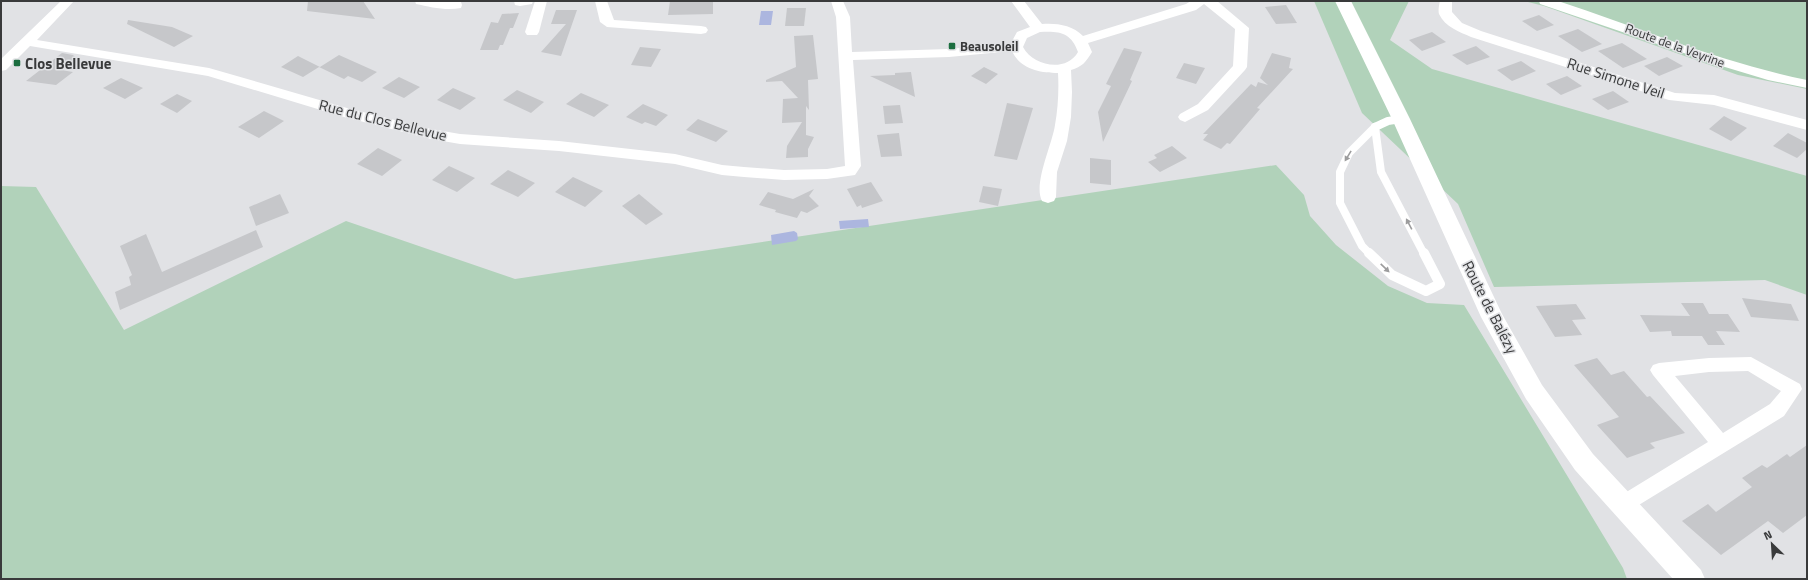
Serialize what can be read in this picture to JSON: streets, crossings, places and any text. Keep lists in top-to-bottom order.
{
  "streets": {
    "main road": ["Route de Balézy"],
    "street": ["Route de la Veyrine", "Rue Simone Veil", "Rue du Clos Bellevue"]
  },
  "places": {
    "transit": ["Beausoleil", "Clos Bellevue"]
  },
  "north": "top left"
}
